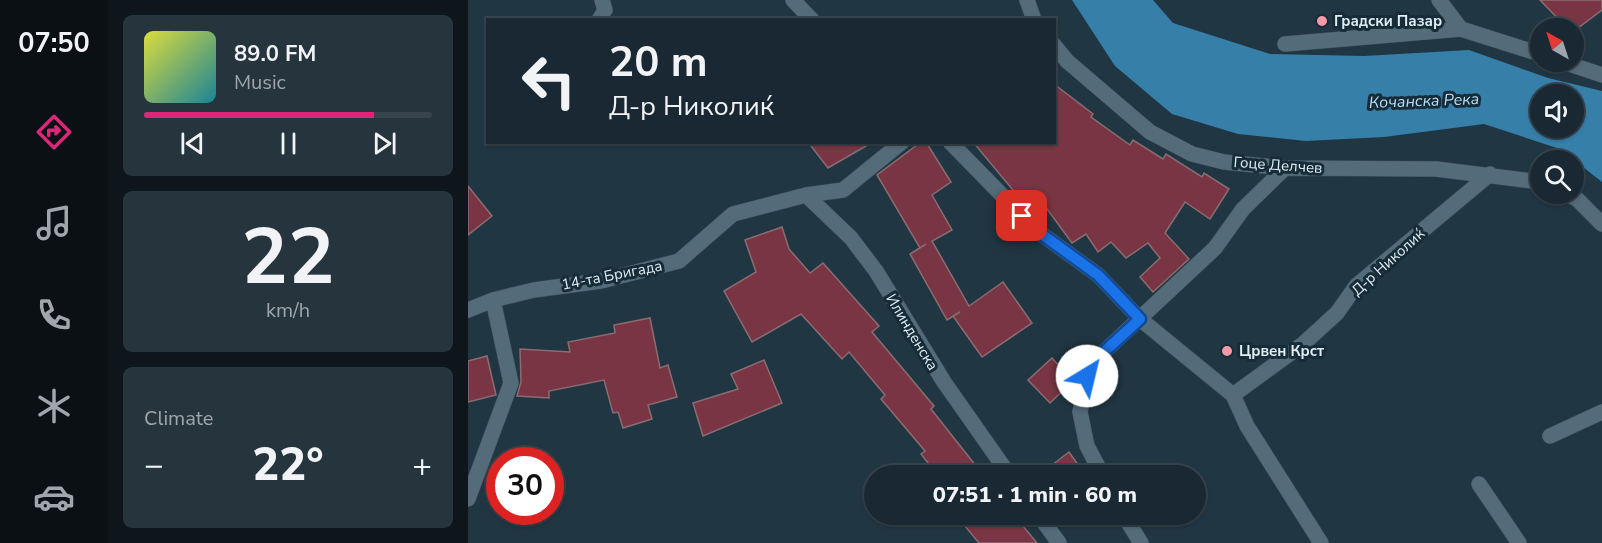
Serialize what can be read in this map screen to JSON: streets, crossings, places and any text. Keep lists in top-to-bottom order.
{
  "streets": {
    "street": [
      "Гоце Делчев",
      "Д-р Николиќ",
      "14-та Бригада",
      "Илинденска"
    ]
  },
  "crossings": [
    ["Гоце Делчев", "Д-р Николиќ"],
    ["14-та Бригада", "Илинденска"]
  ],
  "water": ["Кочанска Река"],
  "places": ["Градски Пазар", "Црвен Крст"],
  "north": "top left",
  "page": {
    "tabs": "07:50",
    "turn": ["20 m", "Д-р Николиќ"],
    "song": ["89.0 FM", "Music"],
    "tile": [
      ["22", "km/h"],
      "Climate"
    ],
    "heat": ["−", "22°", "+"],
    "limit": "30",
    "trip": "07:51 · 1 min · 60 m"
  }
}
